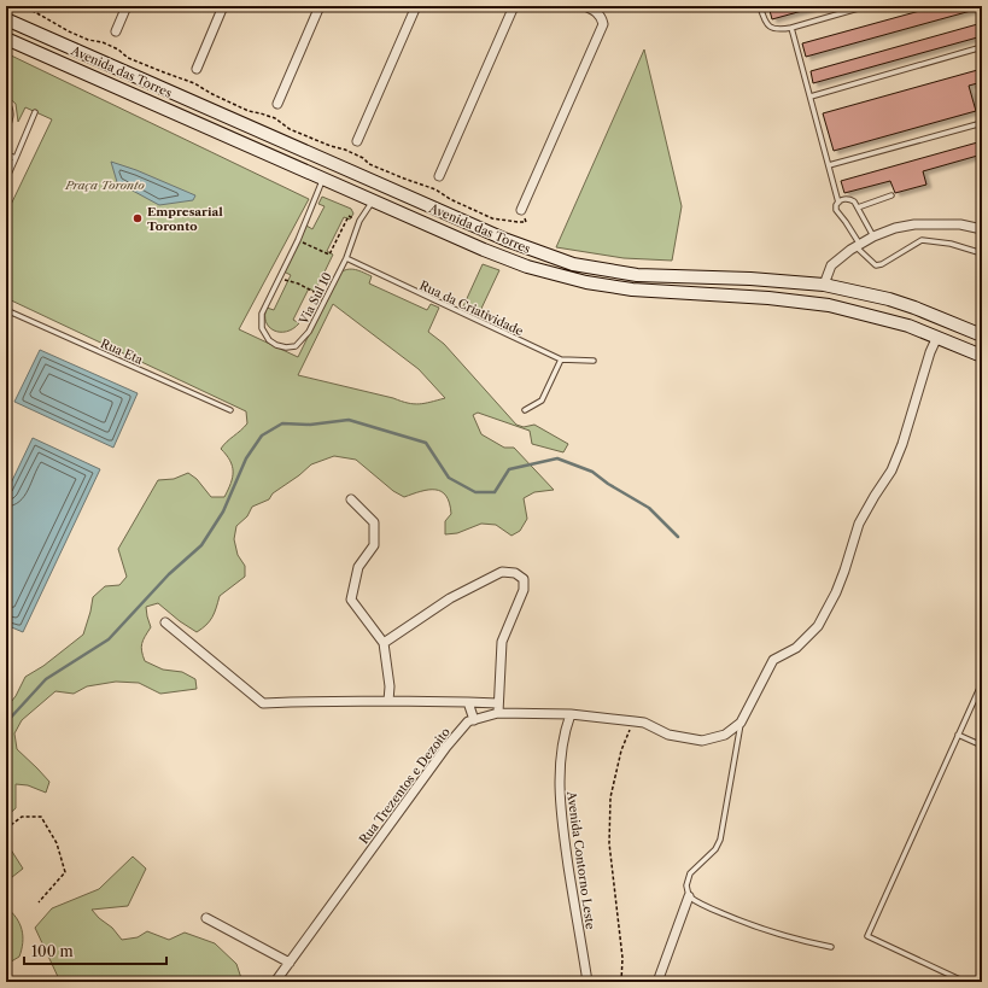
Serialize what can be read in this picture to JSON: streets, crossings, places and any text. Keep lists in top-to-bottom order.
{
  "streets": {
    "main road": ["Avenida das Torres"],
    "street": ["Rua Trezentos e Dezoito", "Avenida Contorno Leste"],
    "lane": ["Via Sul 10", "Rua da Criatividade", "Rua Eta"]
  },
  "crossings": [
    ["Avenida das Torres", "Via Sul 10"],
    ["Avenida das Torres", "Rua Trezentos e Dezoito"],
    ["Via Sul 10", "Rua da Criatividade"],
    ["Rua Trezentos e Dezoito", "Avenida Contorno Leste"]
  ],
  "parks": ["Praça Toronto"],
  "places": ["Empresarial Toronto"],
  "scale_bar": "100 m"
}
